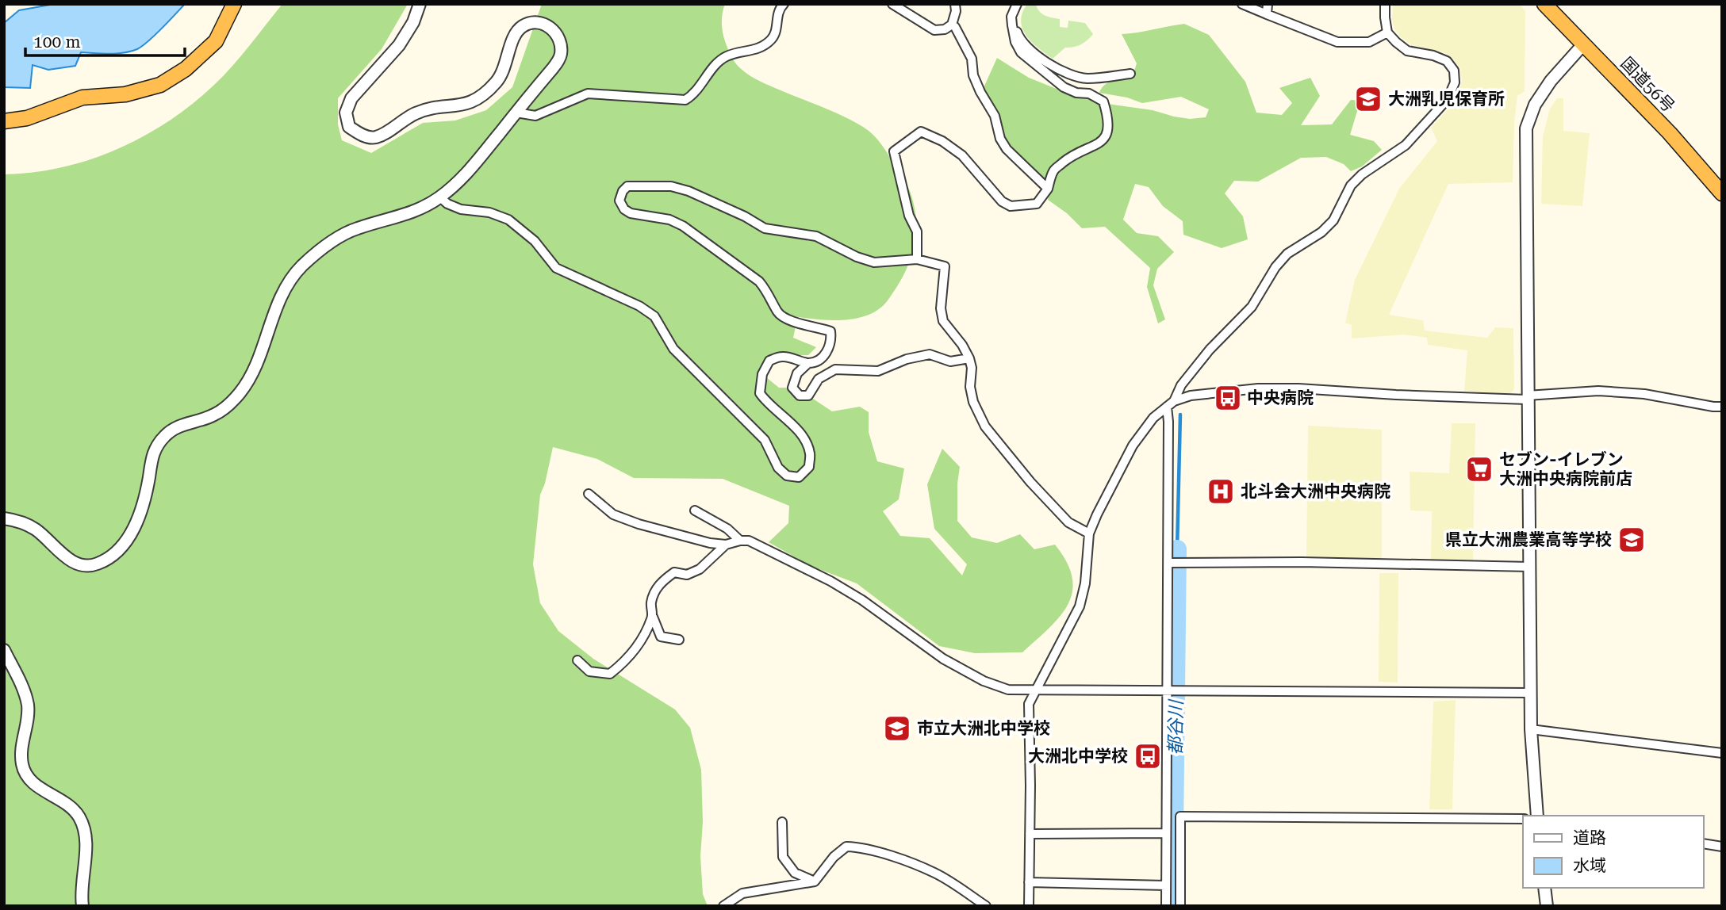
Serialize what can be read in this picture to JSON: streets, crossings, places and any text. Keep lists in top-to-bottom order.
{
  "streets": {
    "highway": ["国道56号"]
  },
  "water": ["都谷川"],
  "places": {
    "school or university": ["大洲乳児保育所", "県立大洲農業高等学校", "市立大洲北中学校"],
    "bus stop": ["中央病院", "大洲北中学校"],
    "supermarket": ["セブン-イレブン 大洲中央病院前店"],
    "hospital": ["北斗会大洲中央病院"]
  },
  "legend": ["道路", "水域"],
  "scale_bar": "100 m"
}
